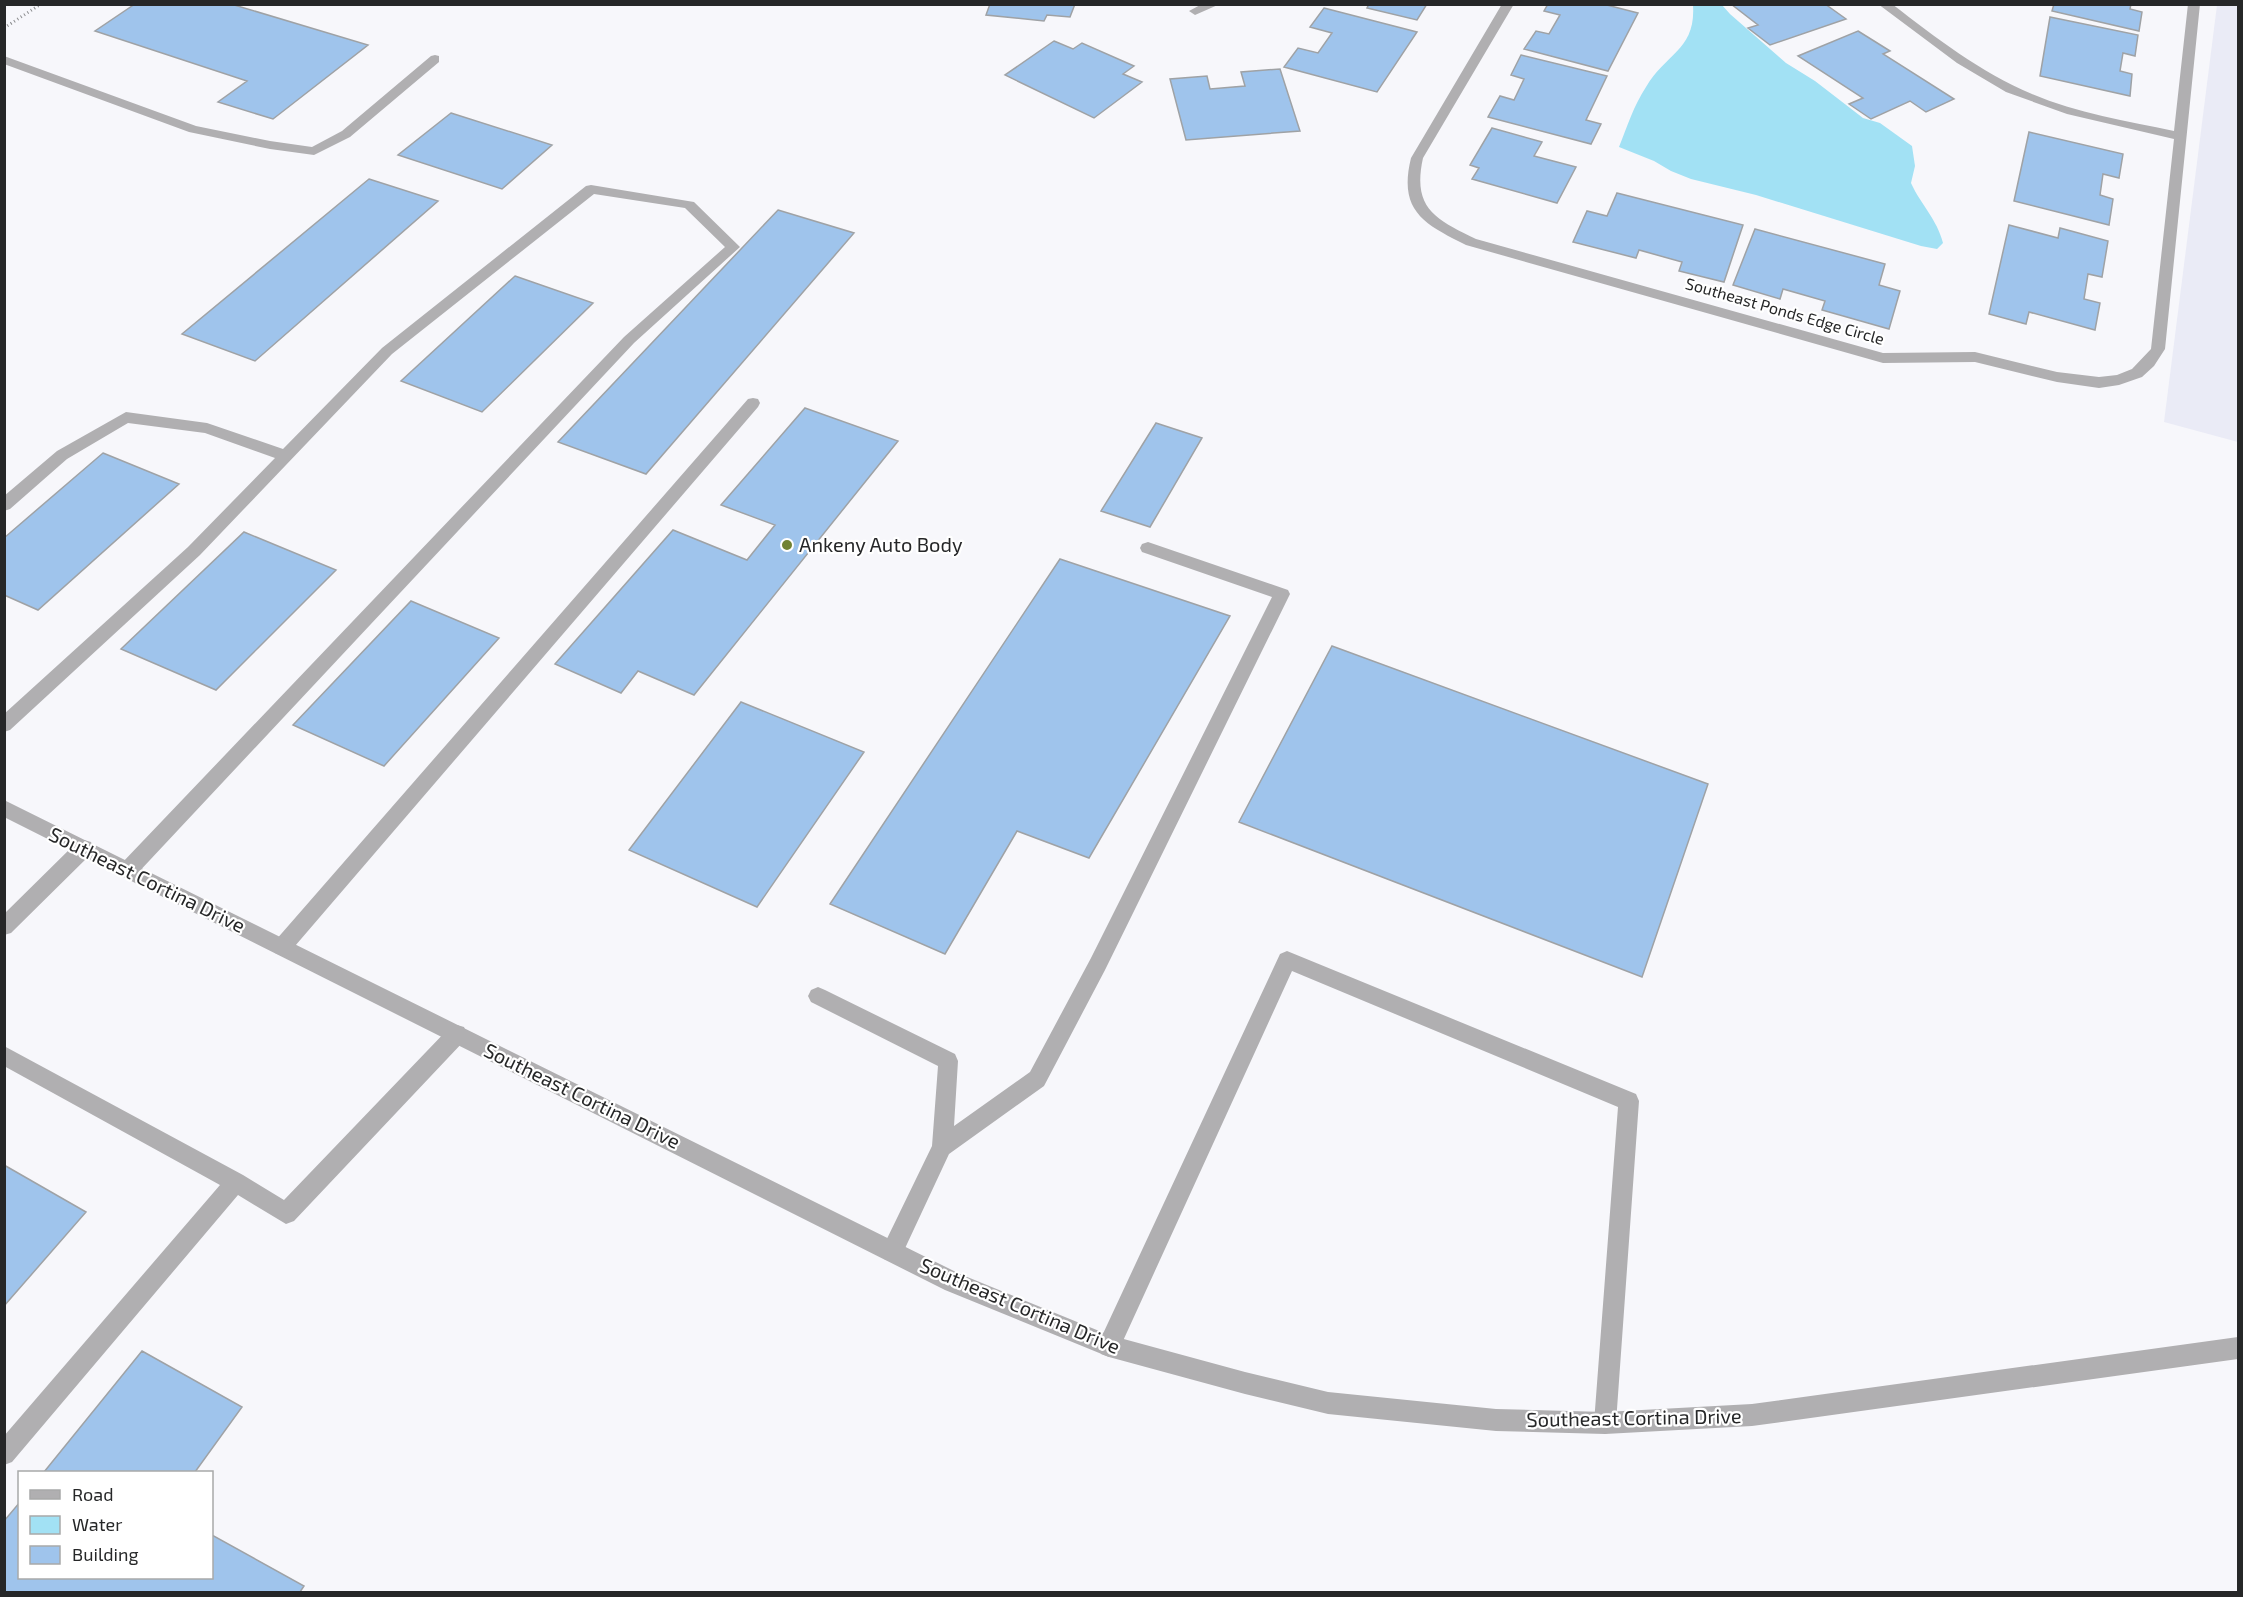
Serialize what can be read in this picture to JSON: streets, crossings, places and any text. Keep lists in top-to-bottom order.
{
  "streets": {
    "street": ["Southeast Ponds Edge Circle", "Southeast Cortina Drive"]
  },
  "places": ["Ankeny Auto Body"],
  "legend": ["Road", "Water", "Building"]
}
